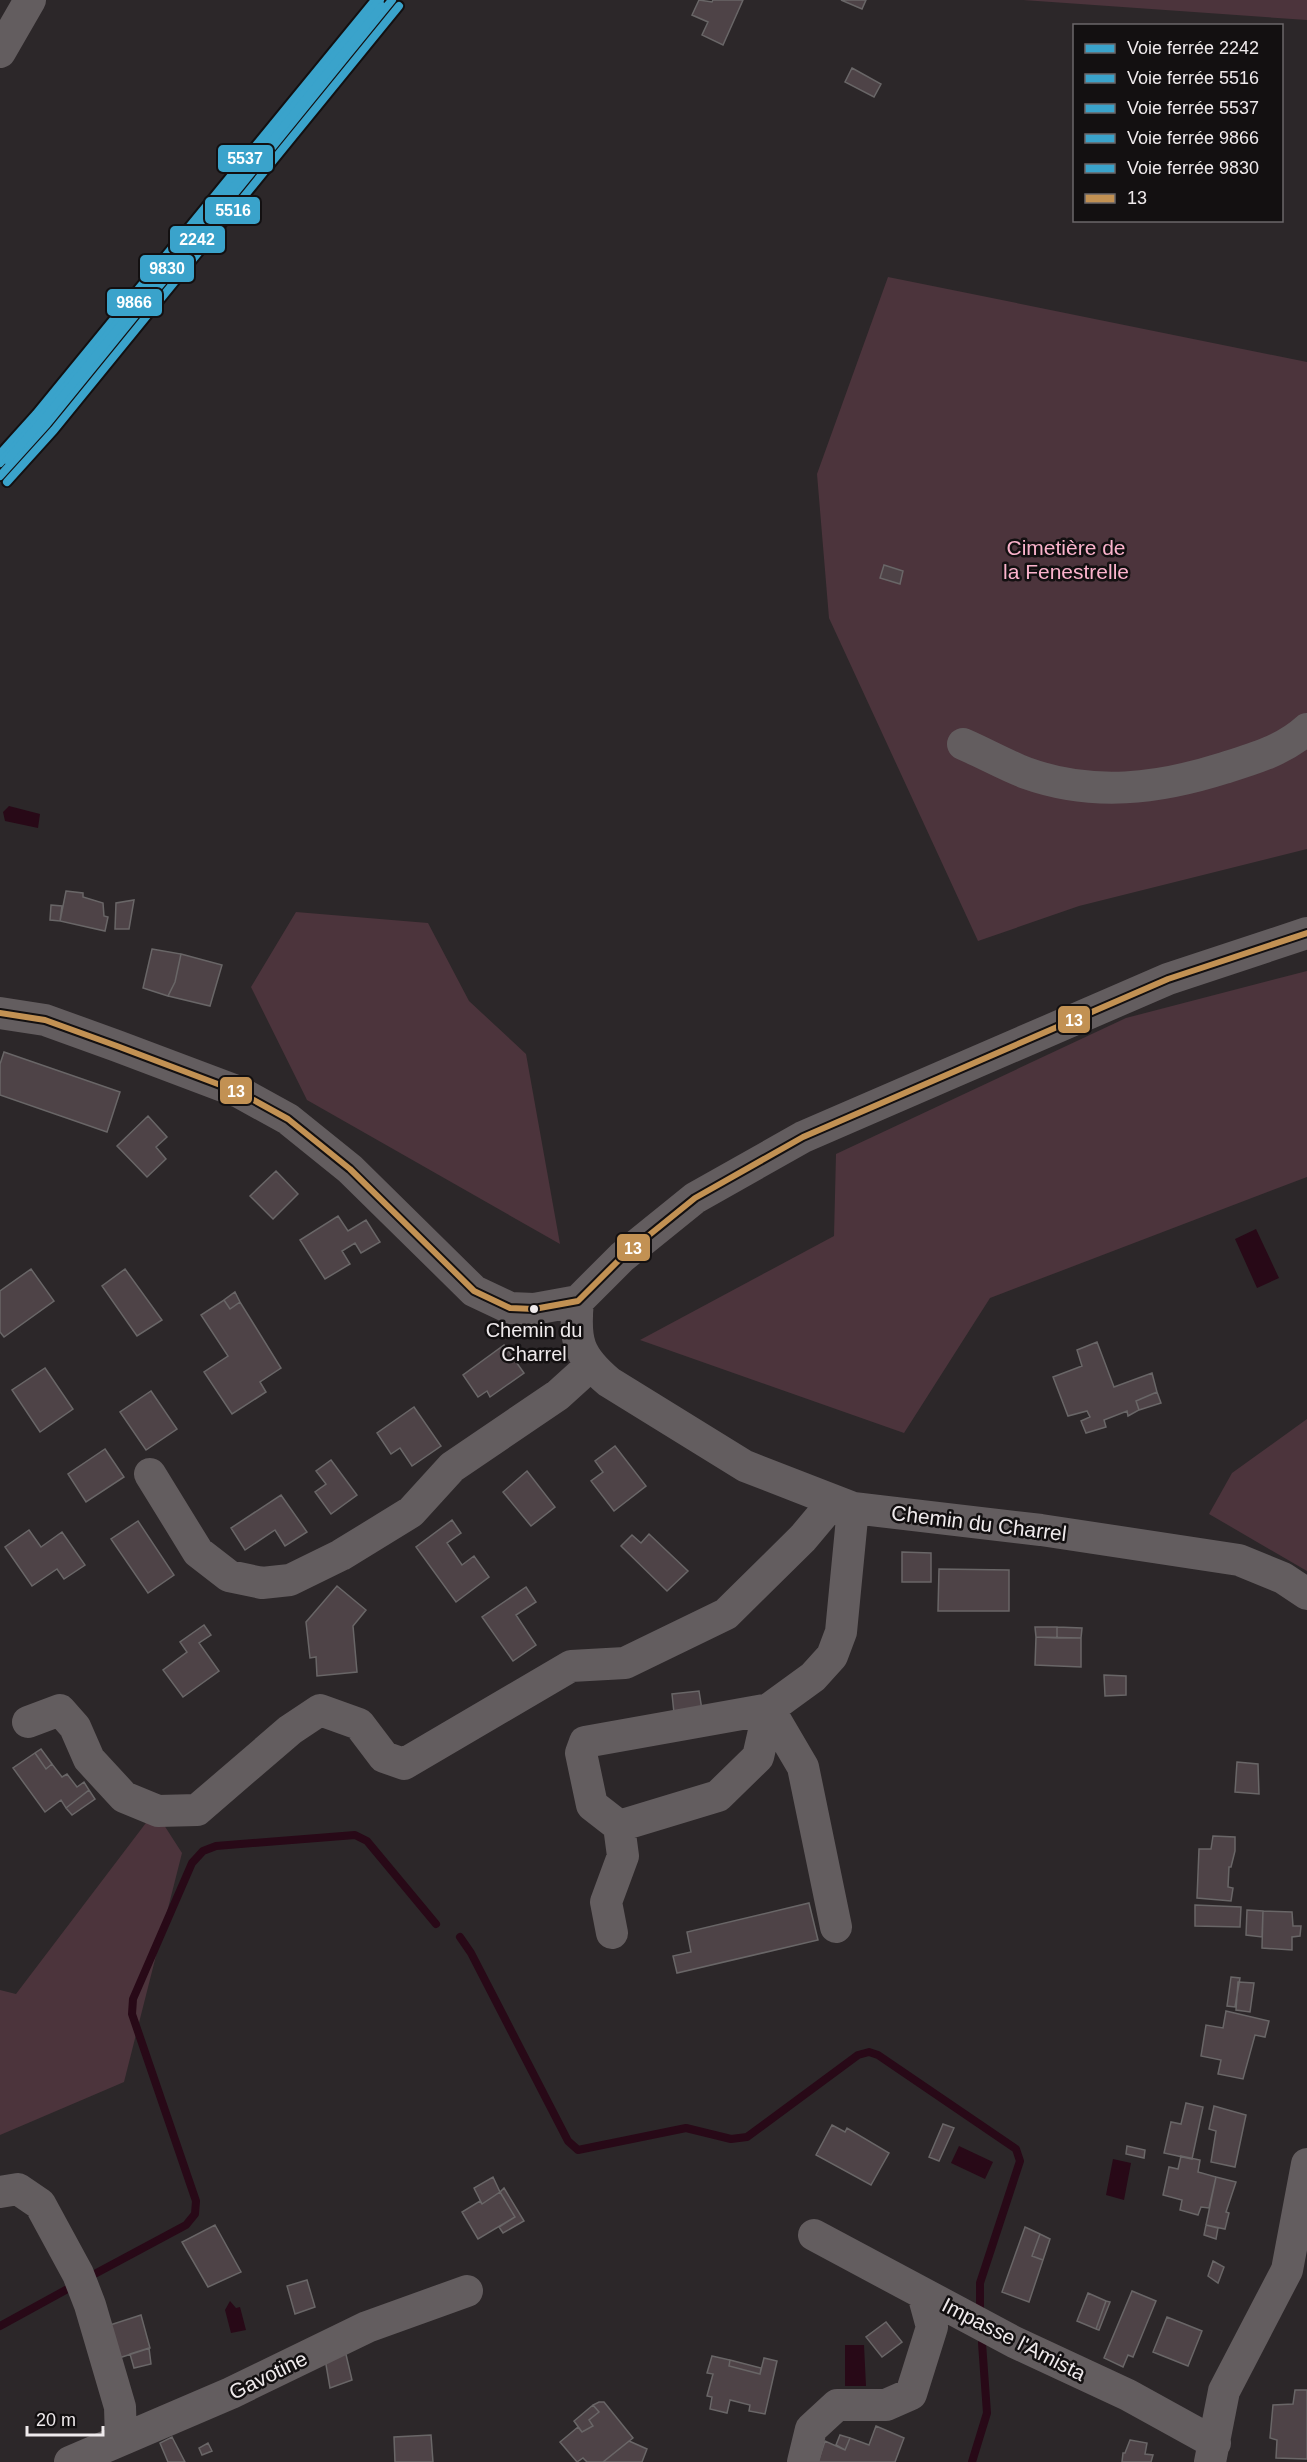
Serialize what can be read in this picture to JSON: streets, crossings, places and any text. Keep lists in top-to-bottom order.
{
  "streets": {
    "street": ["Chemin du Charrel", "Impasse l'Amista", "Gavotine"]
  },
  "parks": ["Cimetière de la Fenestrelle"],
  "places": ["Chemin du Charrel"],
  "lines": [
    "rail line 2242",
    "rail line 5537",
    "rail line 9866",
    "rail line 5516",
    "rail line 9830",
    "transit line 13"
  ],
  "legend": [
    "Voie ferrée 2242",
    "Voie ferrée 5516",
    "Voie ferrée 5537",
    "Voie ferrée 9866",
    "Voie ferrée 9830",
    "13"
  ],
  "scale_bar": "20 m"
}
